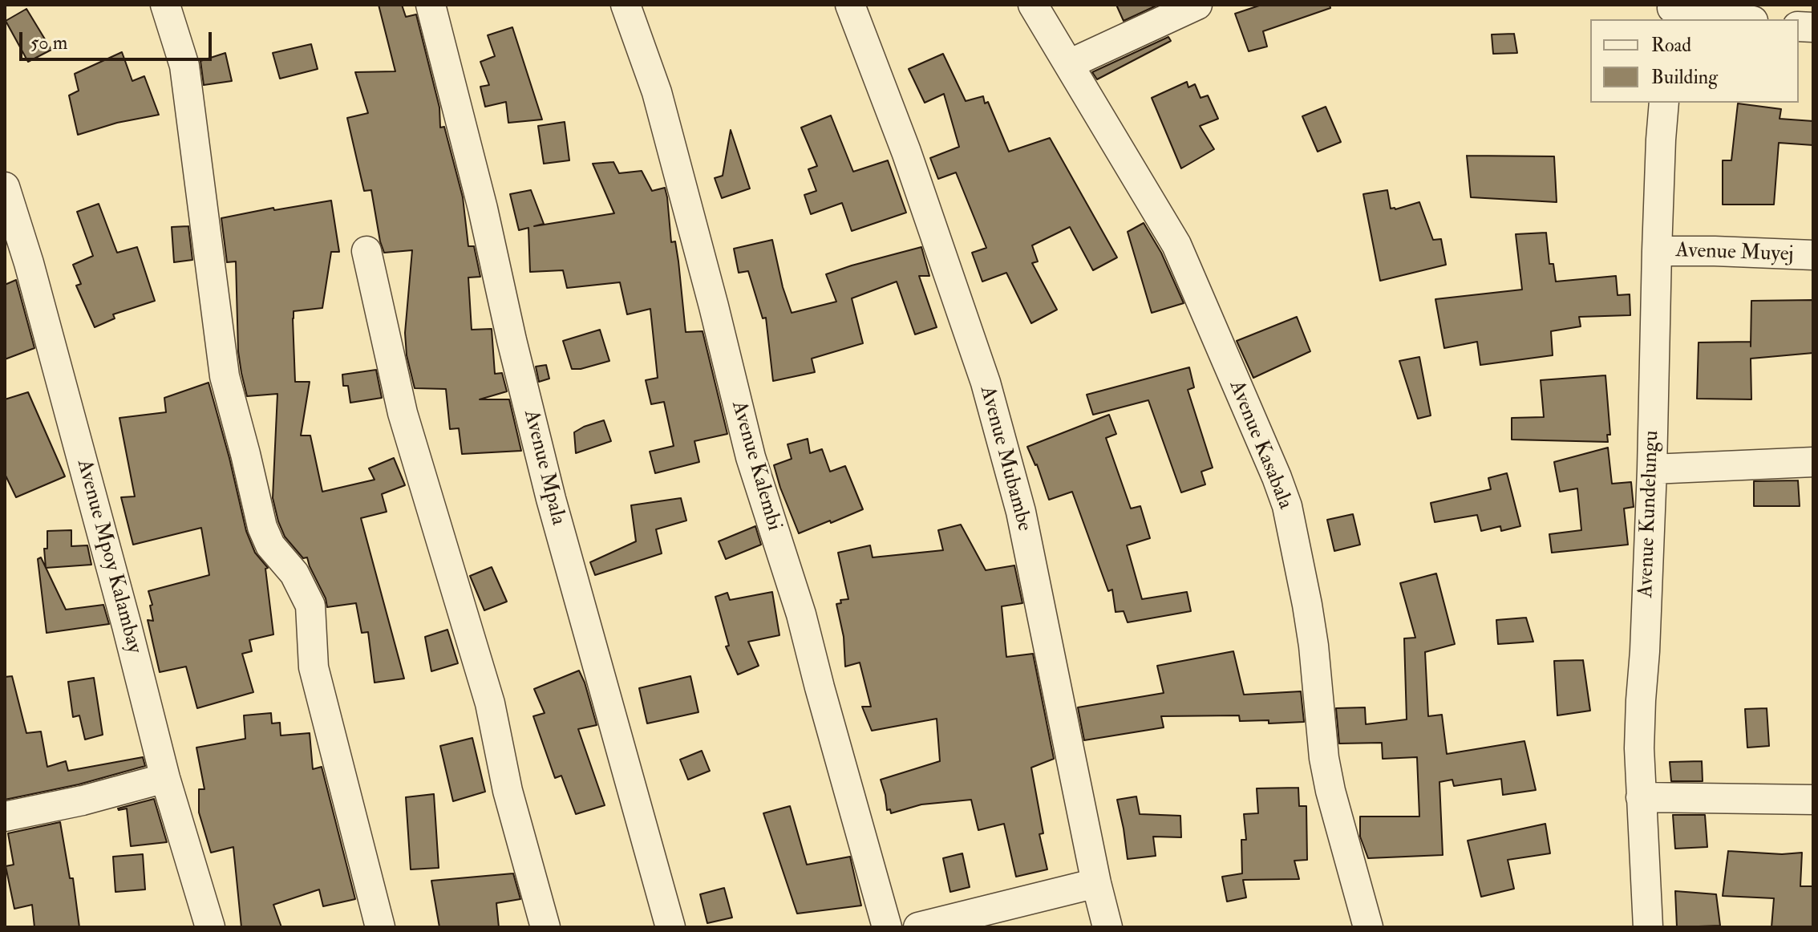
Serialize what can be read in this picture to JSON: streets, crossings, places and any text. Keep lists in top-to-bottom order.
{
  "streets": {
    "street": [
      "Avenue Muyej",
      "Avenue Kasabala",
      "Avenue Mubambe",
      "Avenue Kalembi",
      "Avenue Mpala",
      "Avenue Kundelungu",
      "Avenue Mpoy Kalambay"
    ]
  },
  "crossings": [
    ["Avenue Muyej", "Avenue Kundelungu"]
  ],
  "legend": ["Road", "Building"],
  "scale_bar": "50 m"
}
